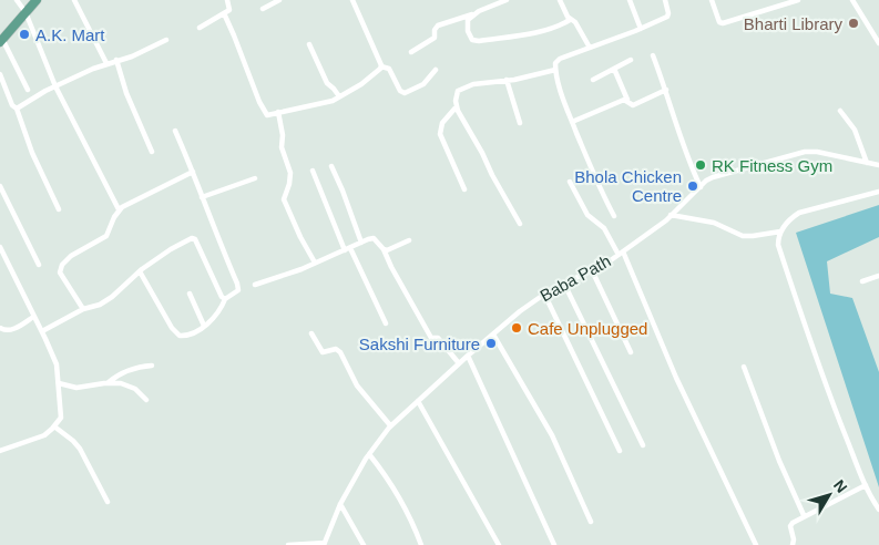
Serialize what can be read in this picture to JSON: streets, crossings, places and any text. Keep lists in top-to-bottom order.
{
  "streets": {
    "street": ["Baba Path"]
  },
  "places": [
    "Bharti Library",
    "A.K. Mart",
    "RK Fitness Gym",
    "Bhola Chicken Centre",
    "Cafe Unplugged",
    "Sakshi Furniture"
  ],
  "north": "top right"
}
